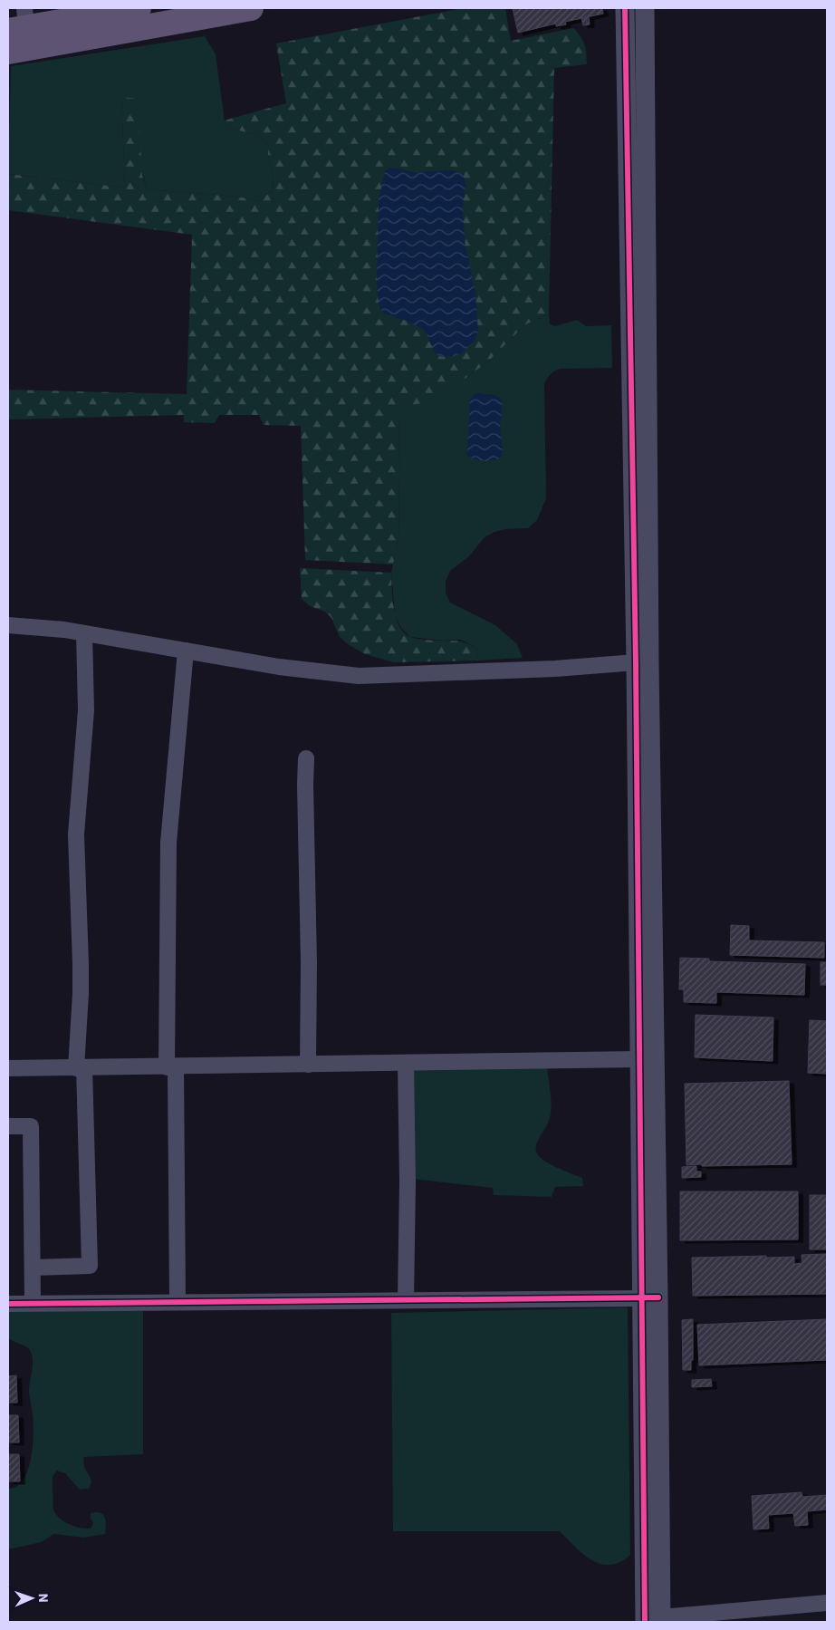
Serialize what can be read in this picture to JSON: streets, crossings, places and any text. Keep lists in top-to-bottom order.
{
  "north": "right"
}
